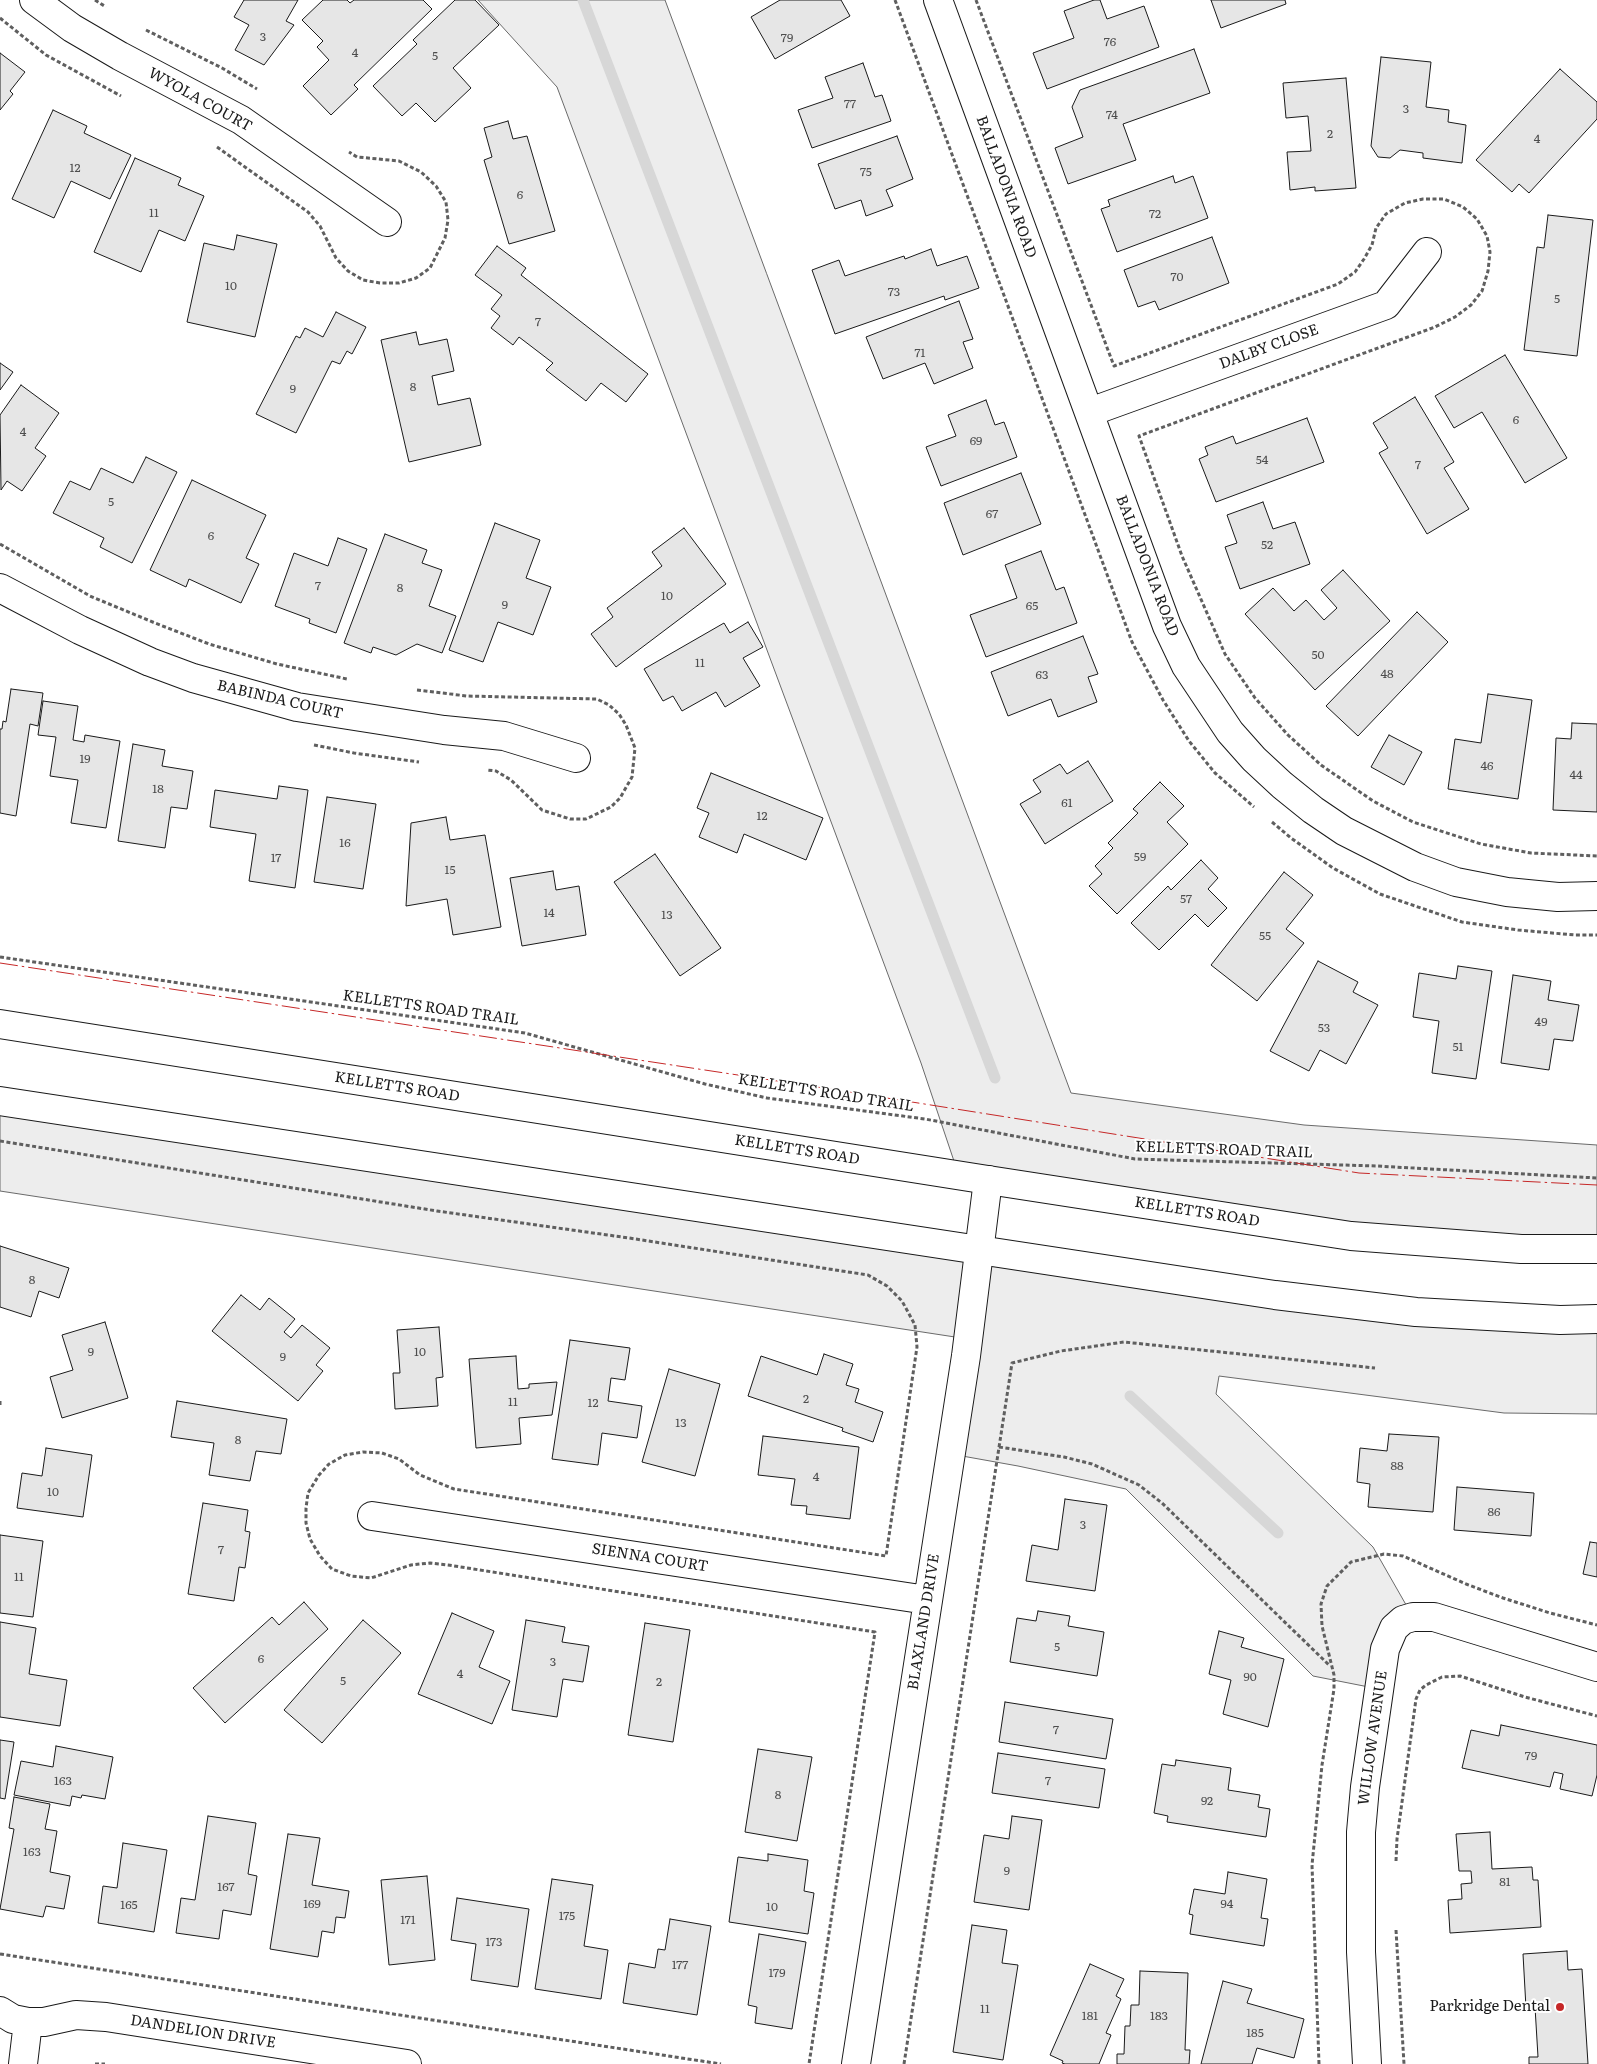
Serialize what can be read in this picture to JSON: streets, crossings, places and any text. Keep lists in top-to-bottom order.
{
  "streets": {
    "street": [
      "WYOLA COURT",
      "BALLADONIA ROAD",
      "DALBY CLOSE",
      "BABINDA COURT",
      "KELLETTS ROAD",
      "SIENNA COURT",
      "BLAXLAND DRIVE",
      "WILLOW AVENUE",
      "DANDELION DRIVE"
    ],
    "path": ["KELLETTS ROAD TRAIL"]
  },
  "crossings": [
    ["BALLADONIA ROAD", "DALBY CLOSE"],
    ["KELLETTS ROAD", "BLAXLAND DRIVE"],
    ["SIENNA COURT", "BLAXLAND DRIVE"]
  ],
  "places": ["Parkridge Dental"],
  "house_numbers": [
    "3",
    "79",
    "76",
    "4",
    "5",
    "77",
    "3",
    "74",
    "2",
    "4",
    "12",
    "75",
    "6",
    "11",
    "72",
    "70",
    "10",
    "73",
    "5",
    "7",
    "71",
    "8",
    "9",
    "6",
    "4",
    "69",
    "54",
    "7",
    "5",
    "67",
    "6",
    "52",
    "7",
    "8",
    "10",
    "9",
    "65",
    "50",
    "11",
    "48",
    "63",
    "19",
    "46",
    "44",
    "18",
    "61",
    "12",
    "16",
    "59",
    "17",
    "15",
    "57",
    "14",
    "13",
    "55",
    "49",
    "53",
    "51",
    "8",
    "9",
    "10",
    "9",
    "2",
    "11",
    "12",
    "13",
    "8",
    "88",
    "4",
    "10",
    "86",
    "3",
    "7",
    "11",
    "5",
    "6",
    "3",
    "4",
    "90",
    "5",
    "2",
    "7",
    "79",
    "163",
    "7",
    "8",
    "92",
    "163",
    "9",
    "81",
    "167",
    "169",
    "94",
    "165",
    "10",
    "175",
    "171",
    "173",
    "177",
    "179",
    "11",
    "181",
    "183",
    "185"
  ]
}
